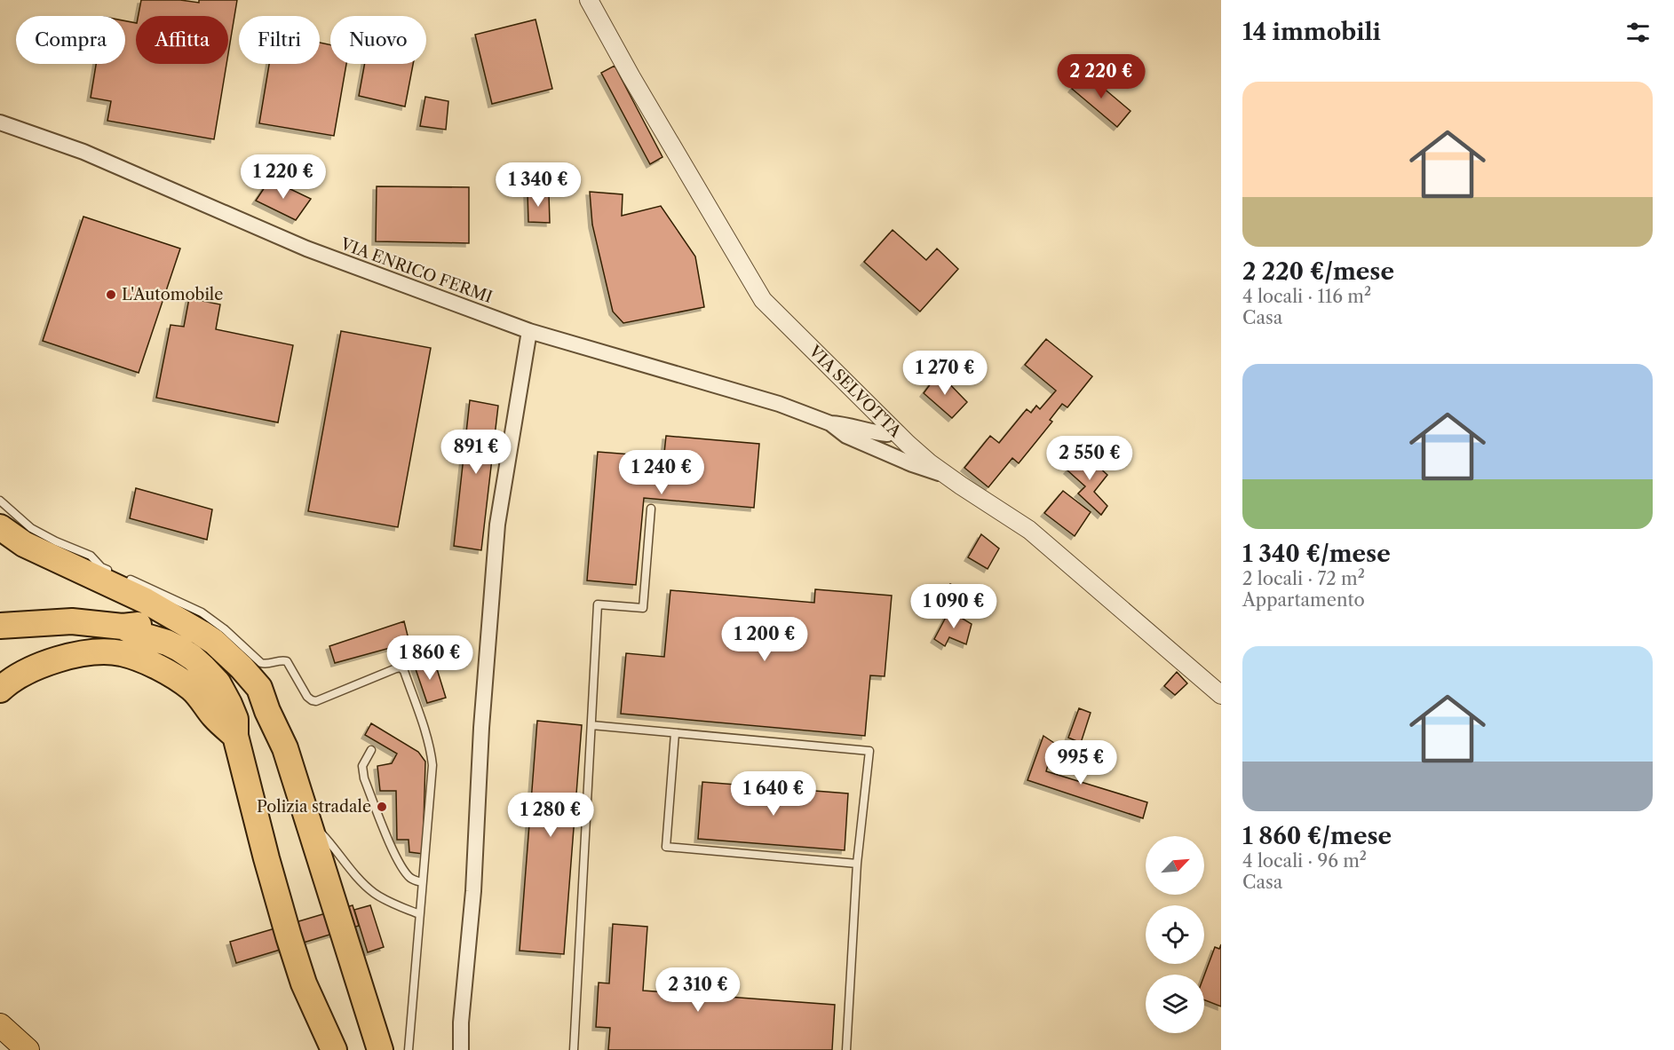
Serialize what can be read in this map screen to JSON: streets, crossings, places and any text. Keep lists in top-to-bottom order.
{
  "streets": {
    "street": ["VIA ENRICO FERMI", "VIA SELVOTTA"]
  },
  "crossings": [
    ["VIA ENRICO FERMI", "VIA SELVOTTA"]
  ],
  "places": ["L'Automobile", "Polizia stradale"],
  "north": "top right",
  "page": {
    "heading": "14 immobili",
    "chip": [
      "Compra",
      "Affitta",
      "Filtri",
      "Nuovo"
    ],
    "price": [
      "2 220 €",
      "1 220 €",
      "1 340 €",
      "1 270 €",
      "891 €",
      "2 550 €",
      "1 240 €",
      "1 090 €",
      "1 200 €",
      "1 860 €",
      "995 €",
      "1 640 €",
      "1 280 €",
      "2 310 €"
    ],
    "list": [
      {
        "name": "2 220 €/mese",
        "note": "4 locali · 116 m² · Casa"
      },
      {
        "name": "1 340 €/mese",
        "note": "2 locali · 72 m² · Appartamento"
      },
      {
        "name": "1 860 €/mese",
        "note": "4 locali · 96 m² · Casa"
      }
    ]
  }
}
